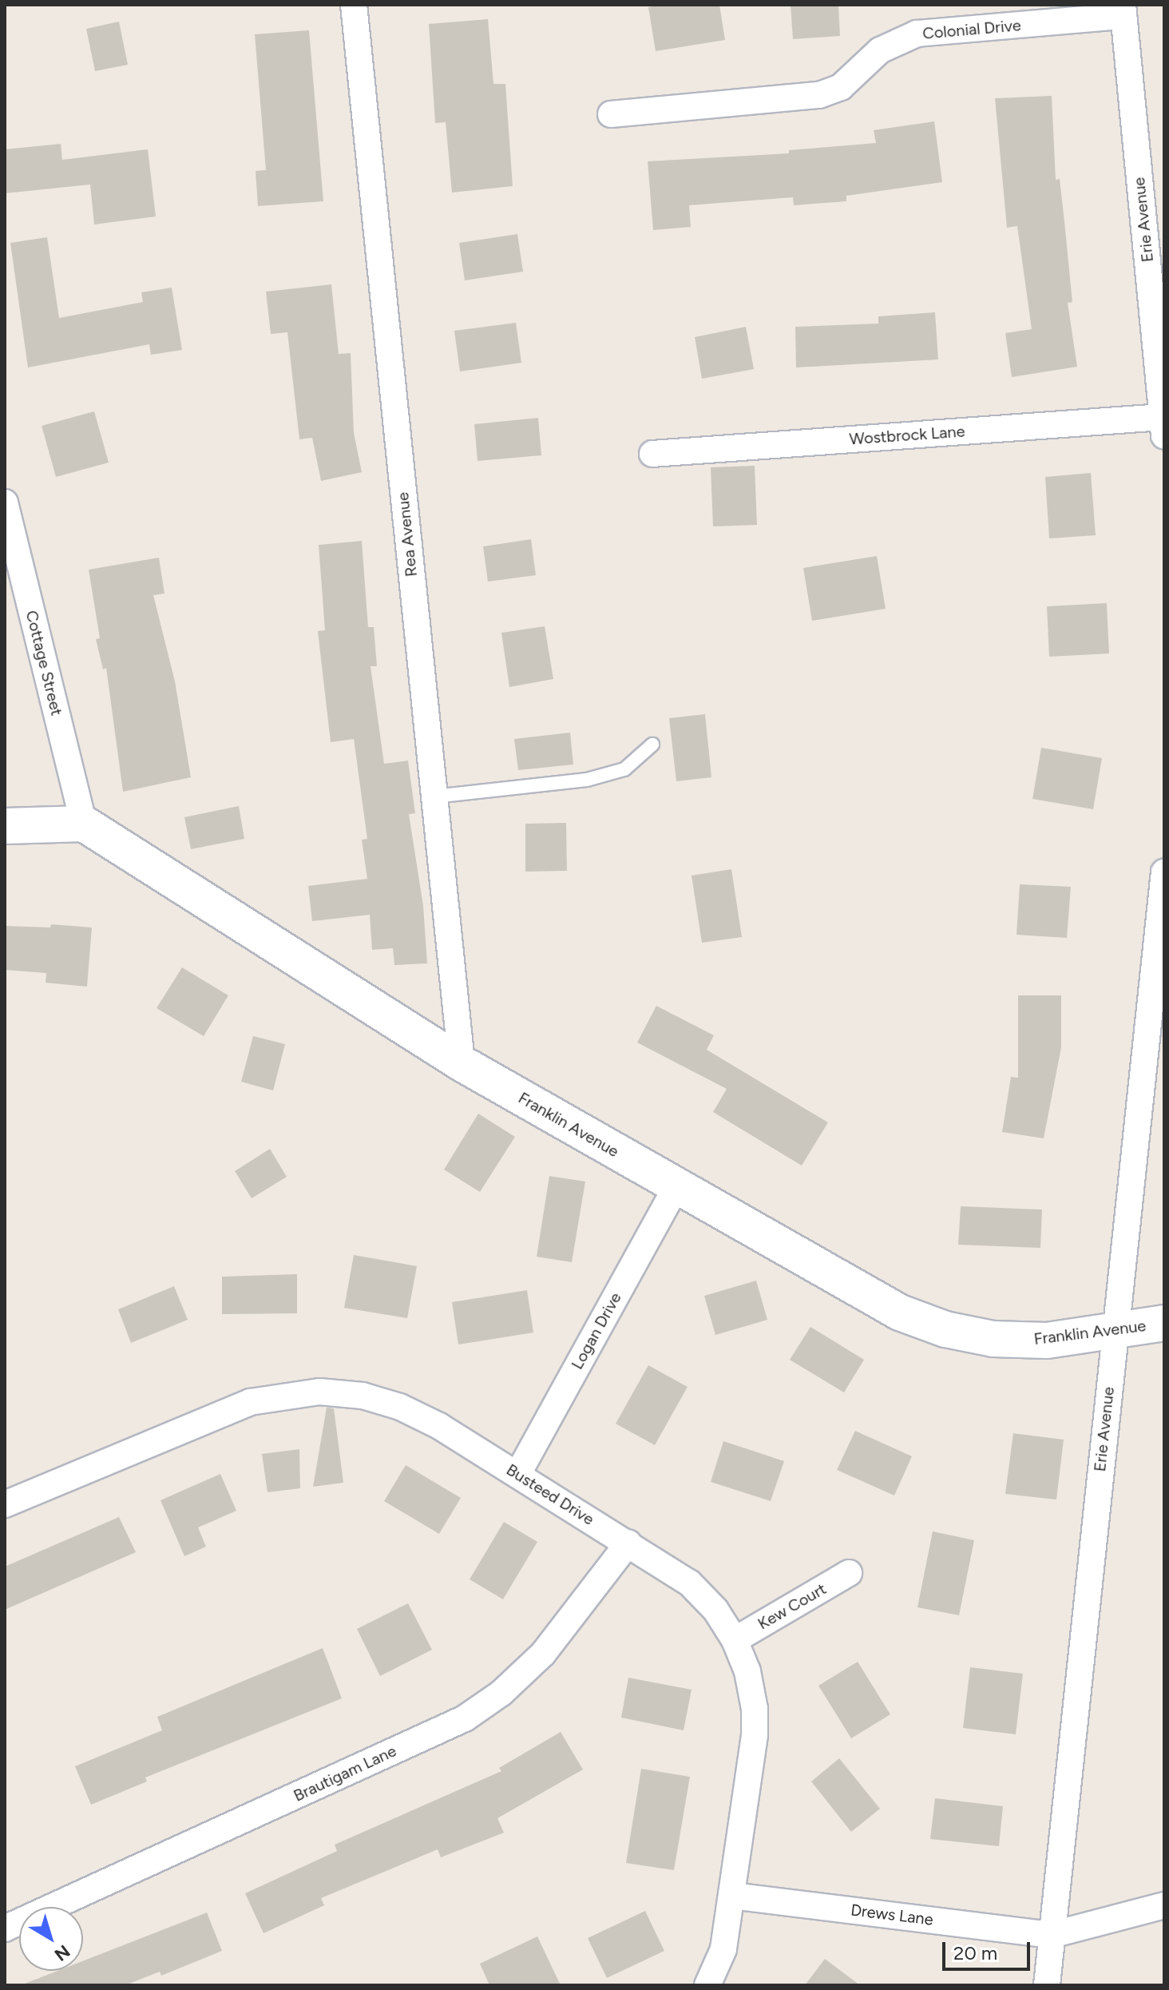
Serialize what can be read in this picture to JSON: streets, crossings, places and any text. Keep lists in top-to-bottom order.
{
  "streets": {
    "street": [
      "Colonial Drive",
      "Erie Avenue",
      "Wostbrock Lane",
      "Rea Avenue",
      "Cottage Street",
      "Franklin Avenue",
      "Logan Drive",
      "Busteed Drive",
      "Kew Court",
      "Brautigam Lane",
      "Drews Lane"
    ]
  },
  "crossings": [
    ["Colonial Drive", "Erie Avenue"],
    ["Erie Avenue", "Wostbrock Lane"],
    ["Erie Avenue", "Franklin Avenue"],
    ["Erie Avenue", "Drews Lane"],
    ["Rea Avenue", "Franklin Avenue"],
    ["Cottage Street", "Franklin Avenue"],
    ["Franklin Avenue", "Logan Drive"],
    ["Logan Drive", "Busteed Drive"],
    ["Busteed Drive", "Kew Court"],
    ["Busteed Drive", "Brautigam Lane"],
    ["Busteed Drive", "Drews Lane"]
  ],
  "scale_bar": "20 m",
  "north": "bottom right"
}
